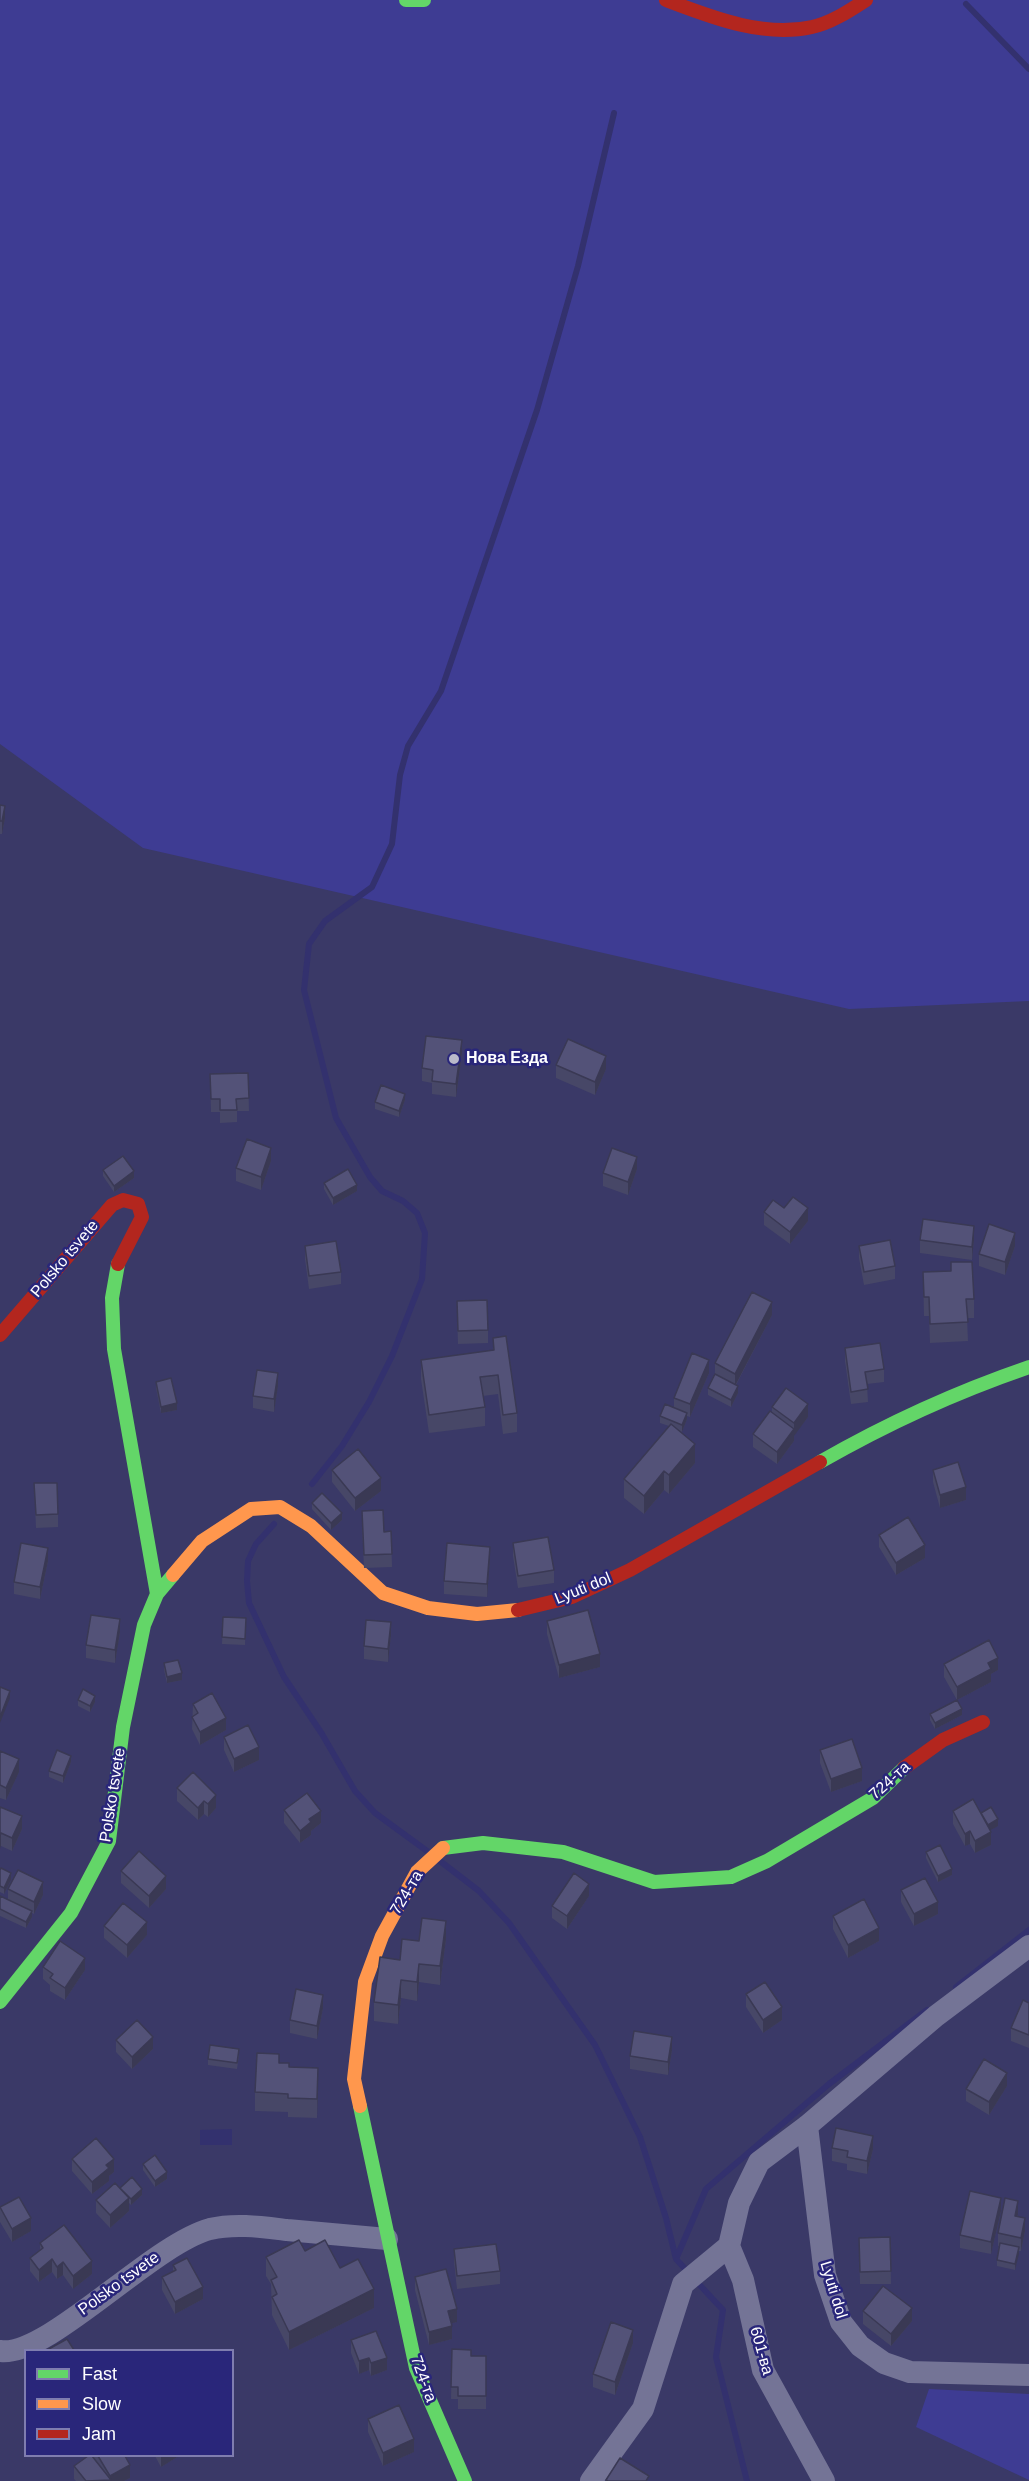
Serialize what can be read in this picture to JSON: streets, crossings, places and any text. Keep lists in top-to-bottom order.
{
  "streets": {
    "street": [
      "Polsko tsvete",
      "Lyuti dol",
      "724-та",
      "601-ва"
    ]
  },
  "crossings": [
    ["Polsko tsvete", "Lyuti dol"],
    ["Polsko tsvete", "724-та"]
  ],
  "places": ["Нова Езда"],
  "legend": ["Fast", "Slow", "Jam"]
}
